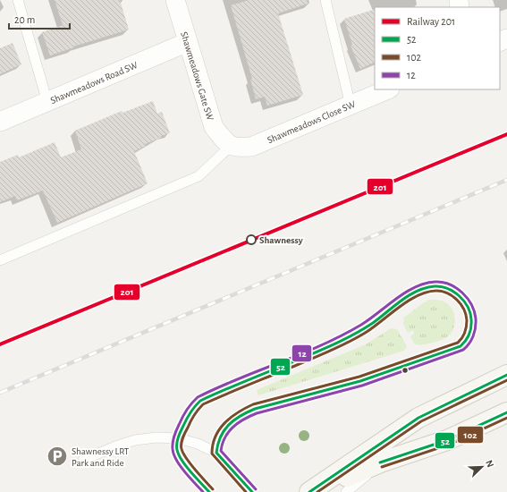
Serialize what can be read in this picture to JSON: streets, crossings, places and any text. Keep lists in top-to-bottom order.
{
  "streets": {
    "street": ["Shawmeadows Gate SW", "Shawmeadows Road SW", "Shawmeadows Close SW"]
  },
  "crossings": [
    ["Shawmeadows Gate SW", "Shawmeadows Road SW"],
    ["Shawmeadows Gate SW", "Shawmeadows Close SW"]
  ],
  "places": {
    "other": ["Shawnessy"],
    "parking": ["Shawnessy LRT Park and Ride"]
  },
  "lines": [
    "rail line 201",
    "transit line 12",
    "transit line 52",
    "transit line 102"
  ],
  "legend": [
    "Railway 201",
    "52",
    "102",
    "12"
  ],
  "scale_bar": "20 m",
  "north": "top right"
}
